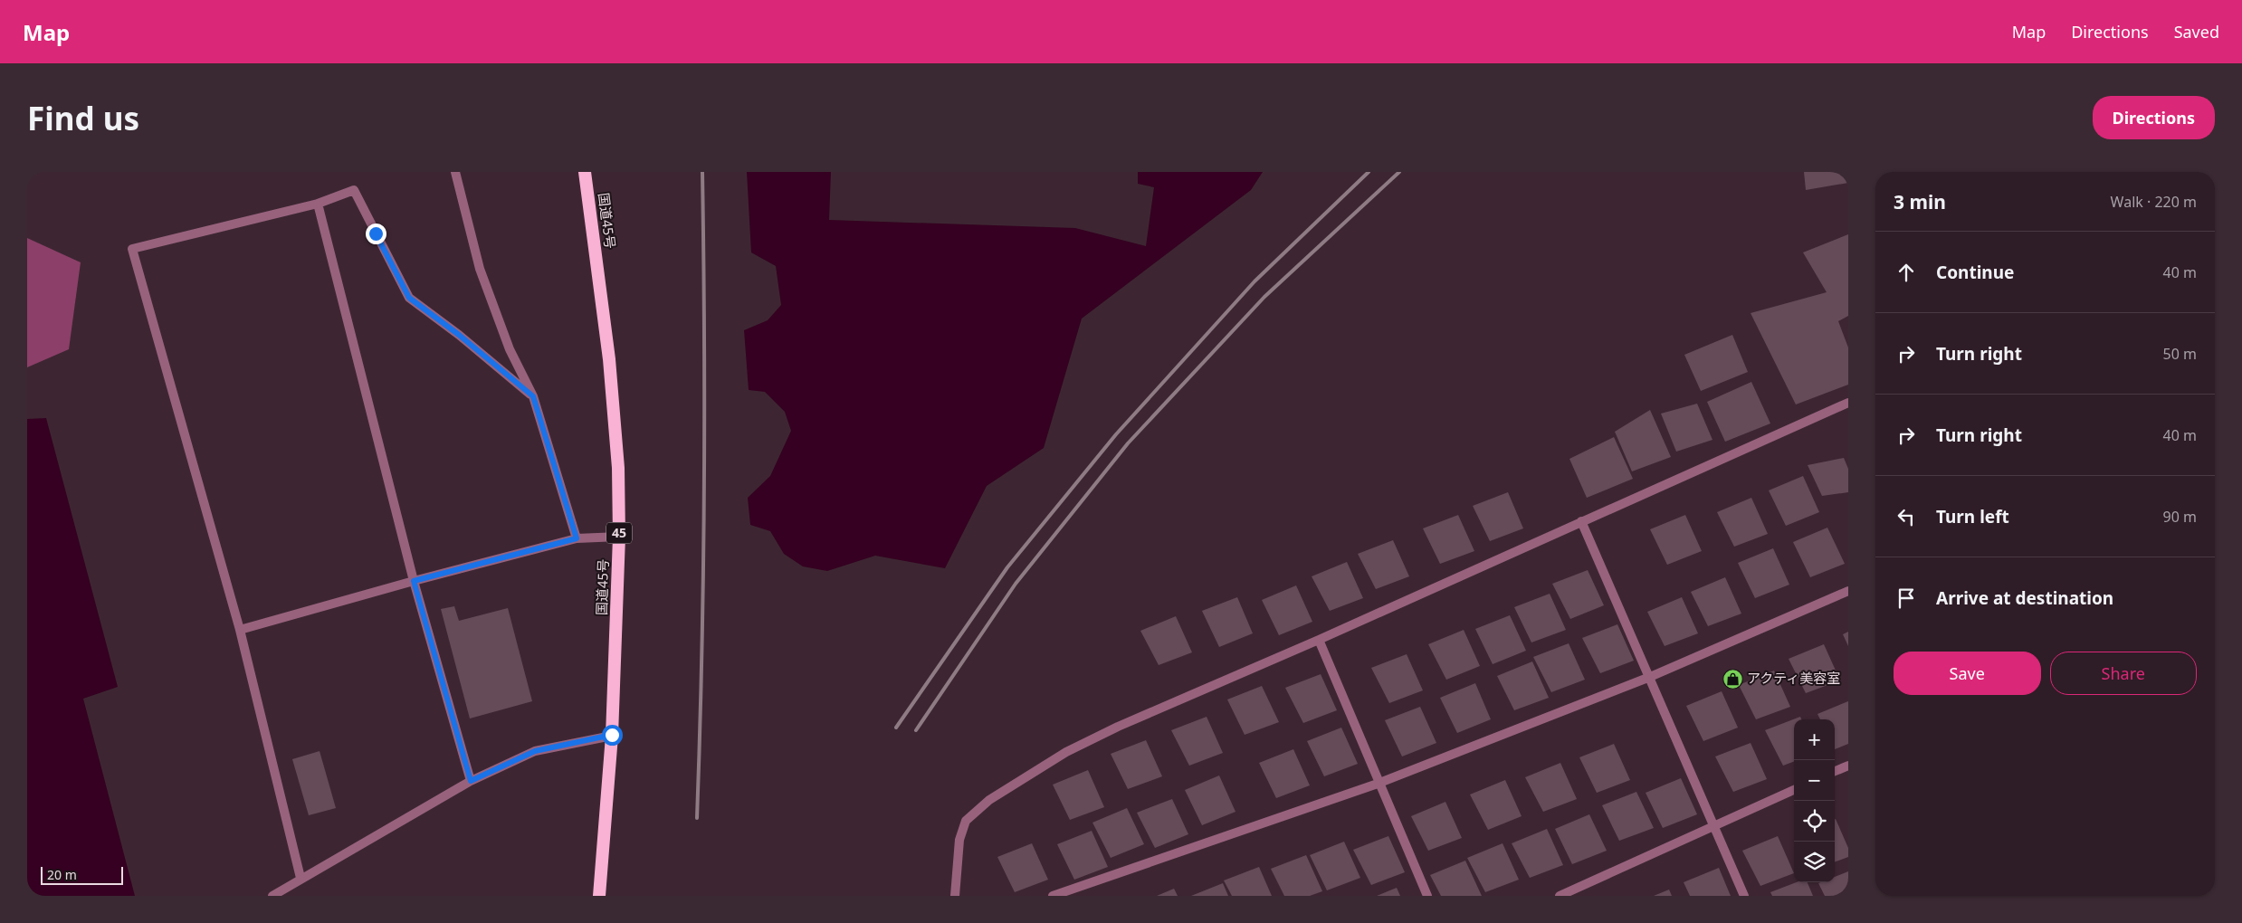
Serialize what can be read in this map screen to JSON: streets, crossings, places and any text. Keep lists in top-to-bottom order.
{
  "streets": {
    "highway": ["国道45号", "45"]
  },
  "places": {
    "shop": ["アクティ美容室"]
  },
  "scale_bar": "20 m",
  "page": {
    "header": "Map",
    "nav": ["Map", "Directions", "Saved"],
    "buttons": [
      "Directions",
      ["Save", "Share"]
    ],
    "title": "Find us",
    "heading": ["3 min", "Walk · 220 m"],
    "list": [
      ["Continue", "40 m"],
      ["Turn right", "50 m"],
      ["Turn right", "40 m"],
      ["Turn left", "90 m"],
      "Arrive at destination"
    ],
    "map_buttons": ["+", "−"],
    "scale": "20 m"
  }
}
